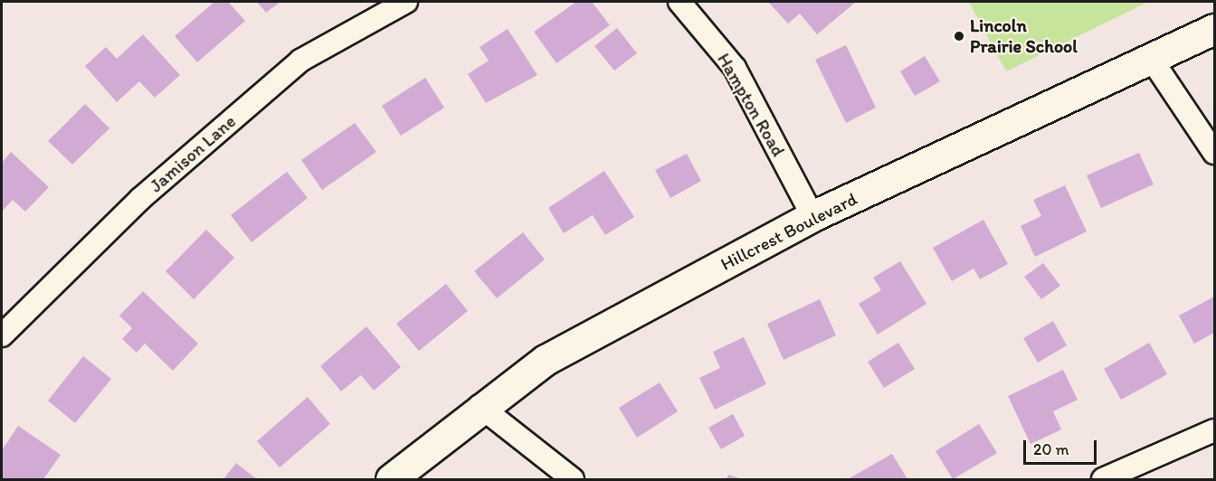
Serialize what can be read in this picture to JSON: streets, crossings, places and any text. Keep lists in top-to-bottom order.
{
  "streets": {
    "street": ["Hampton Road", "Jamison Lane", "Hillcrest Boulevard"]
  },
  "crossings": [
    ["Hampton Road", "Hillcrest Boulevard"]
  ],
  "places": ["Lincoln Prairie School"],
  "scale_bar": "20 m"
}
